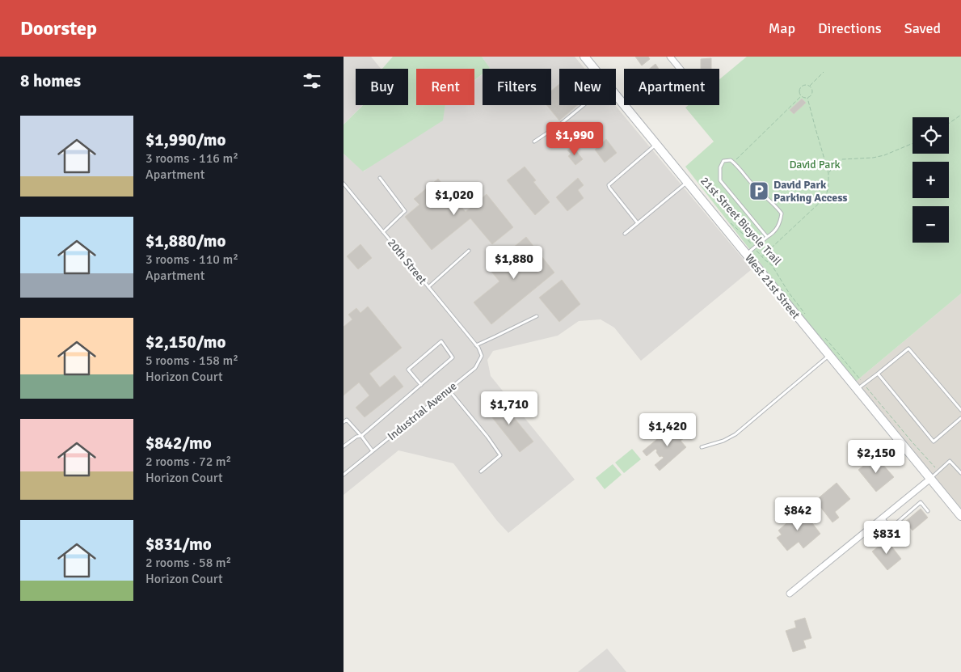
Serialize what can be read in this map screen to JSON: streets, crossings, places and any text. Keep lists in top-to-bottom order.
{
  "streets": {
    "street": ["West 21st Street"],
    "lane": ["20th Street", "Industrial Avenue"],
    "path": ["21st Street Bicycle Trail"]
  },
  "crossings": [
    ["20th Street", "Industrial Avenue"]
  ],
  "parks": ["David Park"],
  "places": {
    "parking": ["David Park Parking Access"]
  },
  "page": {
    "header": "Doorstep",
    "nav": ["Map", "Directions", "Saved"],
    "heading": "8 homes",
    "chip": [
      "Buy",
      "Rent",
      "Filters",
      "New",
      "Apartment"
    ],
    "list": [
      {
        "name": "$1,990/mo",
        "note": "3 rooms · 116 m² · Apartment"
      },
      {
        "name": "$1,880/mo",
        "note": "3 rooms · 110 m² · Apartment"
      },
      {
        "name": "$2,150/mo",
        "note": "5 rooms · 158 m² · Horizon Court"
      },
      {
        "name": "$842/mo",
        "note": "2 rooms · 72 m² · Horizon Court"
      },
      {
        "name": "$831/mo",
        "note": "2 rooms · 58 m² · Horizon Court"
      }
    ],
    "map_buttons": ["+", "−"],
    "price": [
      "$1,990",
      "$1,020",
      "$1,880",
      "$1,710",
      "$1,420",
      "$2,150",
      "$842",
      "$831"
    ]
  }
}
